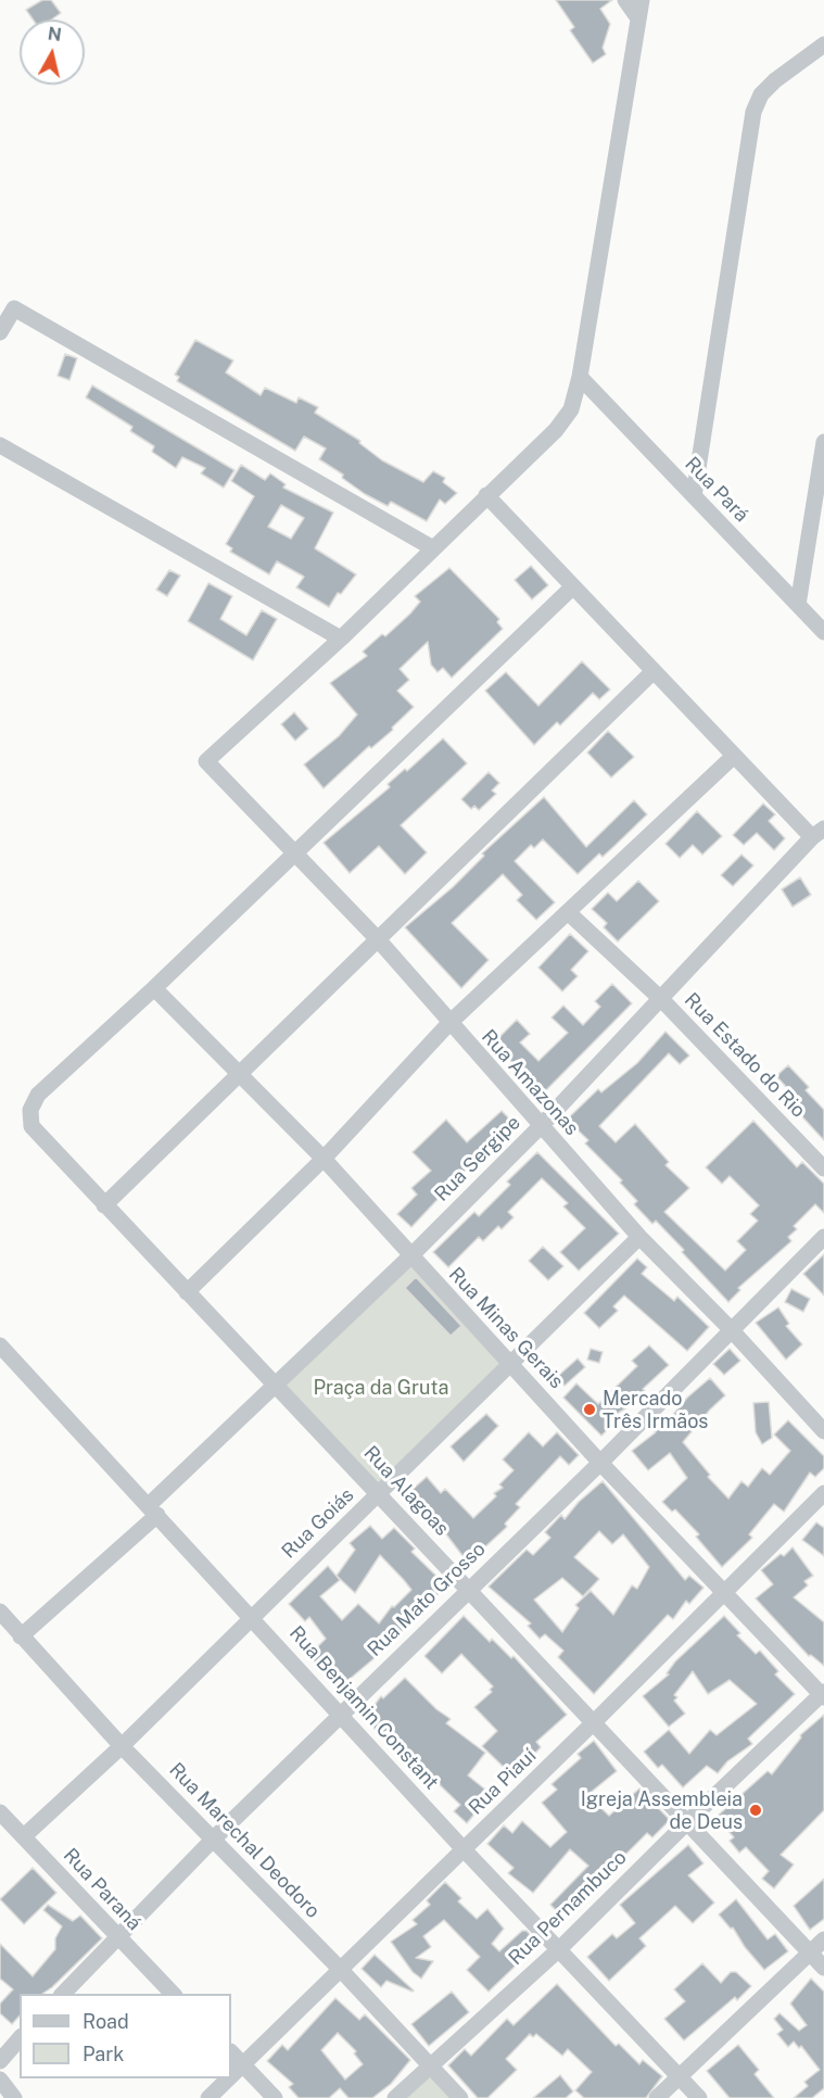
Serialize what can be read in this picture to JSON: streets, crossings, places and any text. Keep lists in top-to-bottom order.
{
  "streets": {
    "street": [
      "Rua Pará",
      "Rua Estado do Rio",
      "Rua Amazonas",
      "Rua Sergipe",
      "Rua Minas Gerais",
      "Rua Alagoas",
      "Rua Goiás",
      "Rua Mato Grosso",
      "Rua Benjamin Constant",
      "Rua Piauí",
      "Rua Marechal Deodoro",
      "Rua Paraná",
      "Rua Pernambuco"
    ]
  },
  "crossings": [
    ["Rua Estado do Rio", "Rua Sergipe"],
    ["Rua Amazonas", "Rua Sergipe"],
    ["Rua Amazonas", "Rua Goiás"],
    ["Rua Amazonas", "Rua Mato Grosso"],
    ["Rua Sergipe", "Rua Minas Gerais"],
    ["Rua Sergipe", "Rua Alagoas"],
    ["Rua Sergipe", "Rua Benjamin Constant"],
    ["Rua Sergipe", "Rua Marechal Deodoro"],
    ["Rua Minas Gerais", "Rua Alagoas"],
    ["Rua Minas Gerais", "Rua Goiás"],
    ["Rua Minas Gerais", "Rua Mato Grosso"],
    ["Rua Minas Gerais", "Rua Piauí"],
    ["Rua Minas Gerais", "Rua Pernambuco"],
    ["Rua Alagoas", "Rua Goiás"],
    ["Rua Alagoas", "Rua Mato Grosso"],
    ["Rua Alagoas", "Rua Piauí"],
    ["Rua Alagoas", "Rua Pernambuco"],
    ["Rua Goiás", "Rua Benjamin Constant"],
    ["Rua Goiás", "Rua Marechal Deodoro"],
    ["Rua Goiás", "Rua Paraná"],
    ["Rua Mato Grosso", "Rua Benjamin Constant"],
    ["Rua Mato Grosso", "Rua Marechal Deodoro"],
    ["Rua Mato Grosso", "Rua Paraná"],
    ["Rua Benjamin Constant", "Rua Piauí"],
    ["Rua Benjamin Constant", "Rua Pernambuco"],
    ["Rua Piauí", "Rua Marechal Deodoro"],
    ["Rua Marechal Deodoro", "Rua Pernambuco"]
  ],
  "parks": ["Praça da Gruta"],
  "places": ["Mercado Três Irmãos", "Igreja Assembleia de Deus"],
  "legend": ["Road", "Park"],
  "north": "top"
}
